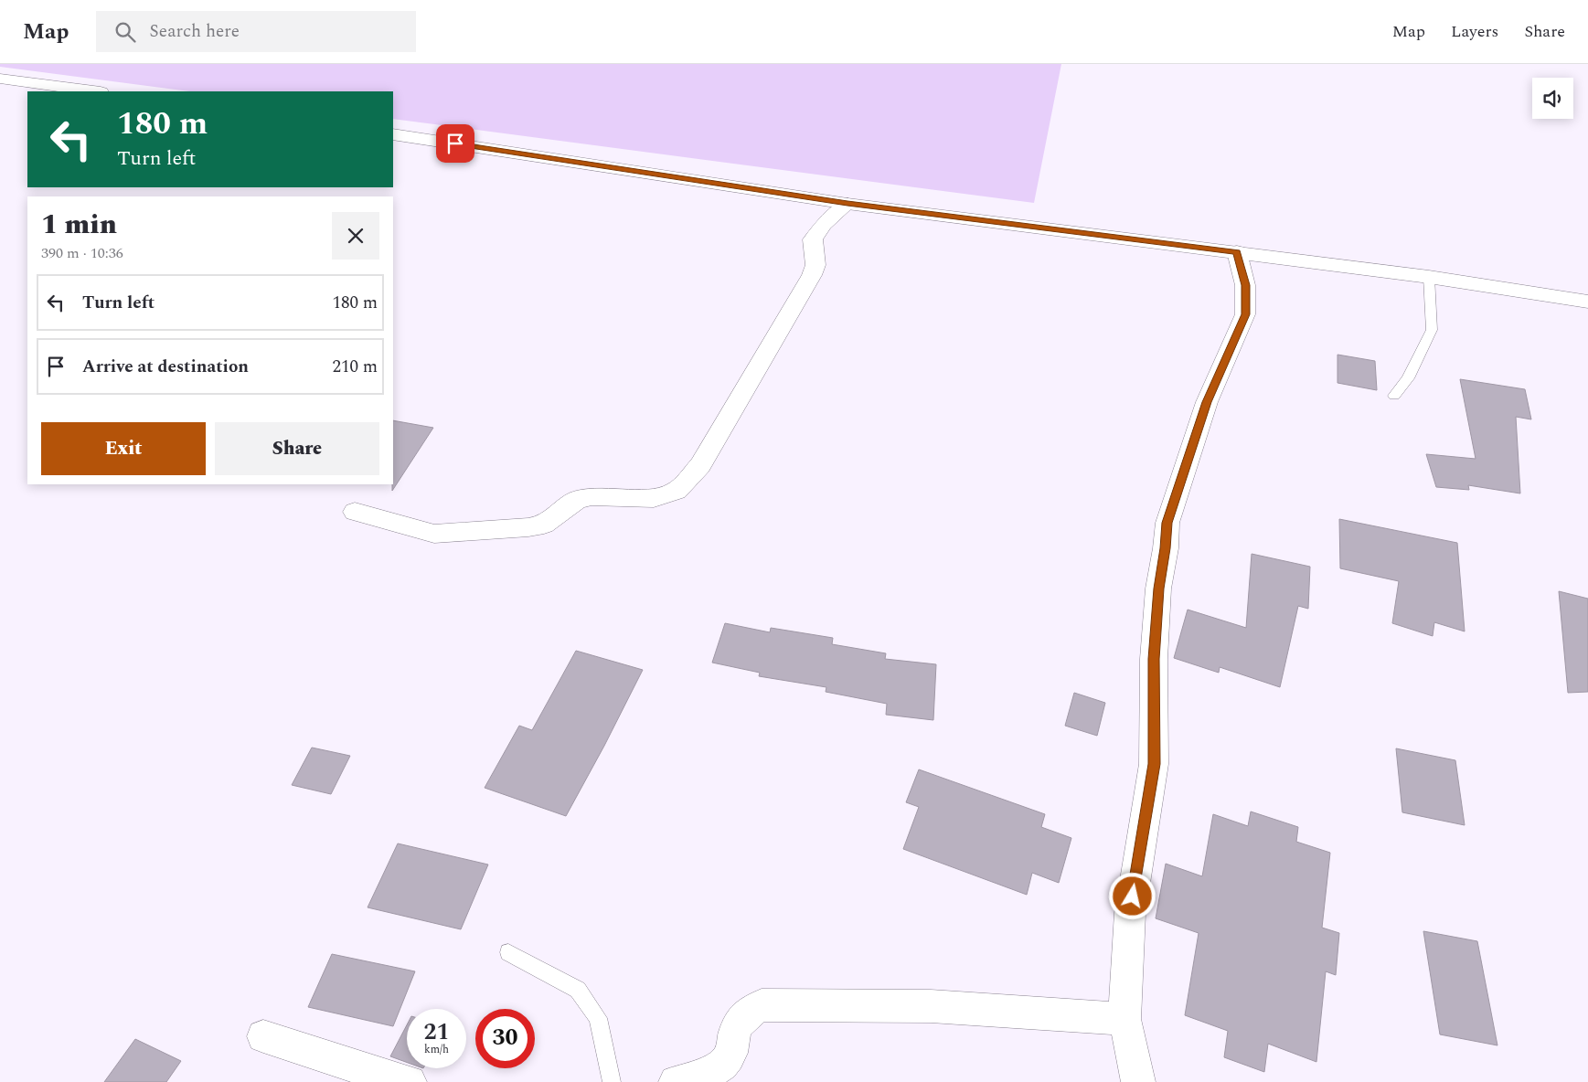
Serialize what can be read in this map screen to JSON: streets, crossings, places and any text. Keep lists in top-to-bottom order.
{
  "page": {
    "header": "Map",
    "search": "Search here",
    "nav": ["Map", "Layers", "Share"],
    "turn": ["180 m", "Turn left"],
    "heading": ["1 min", "390 m · 10:36"],
    "list": [
      {
        "name": "Turn left",
        "value": "180 m"
      },
      {
        "name": "Arrive at destination",
        "value": "210 m"
      }
    ],
    "buttons": ["Exit", "Share"],
    "speed": "21 km/h",
    "limit": "30"
  }
}
